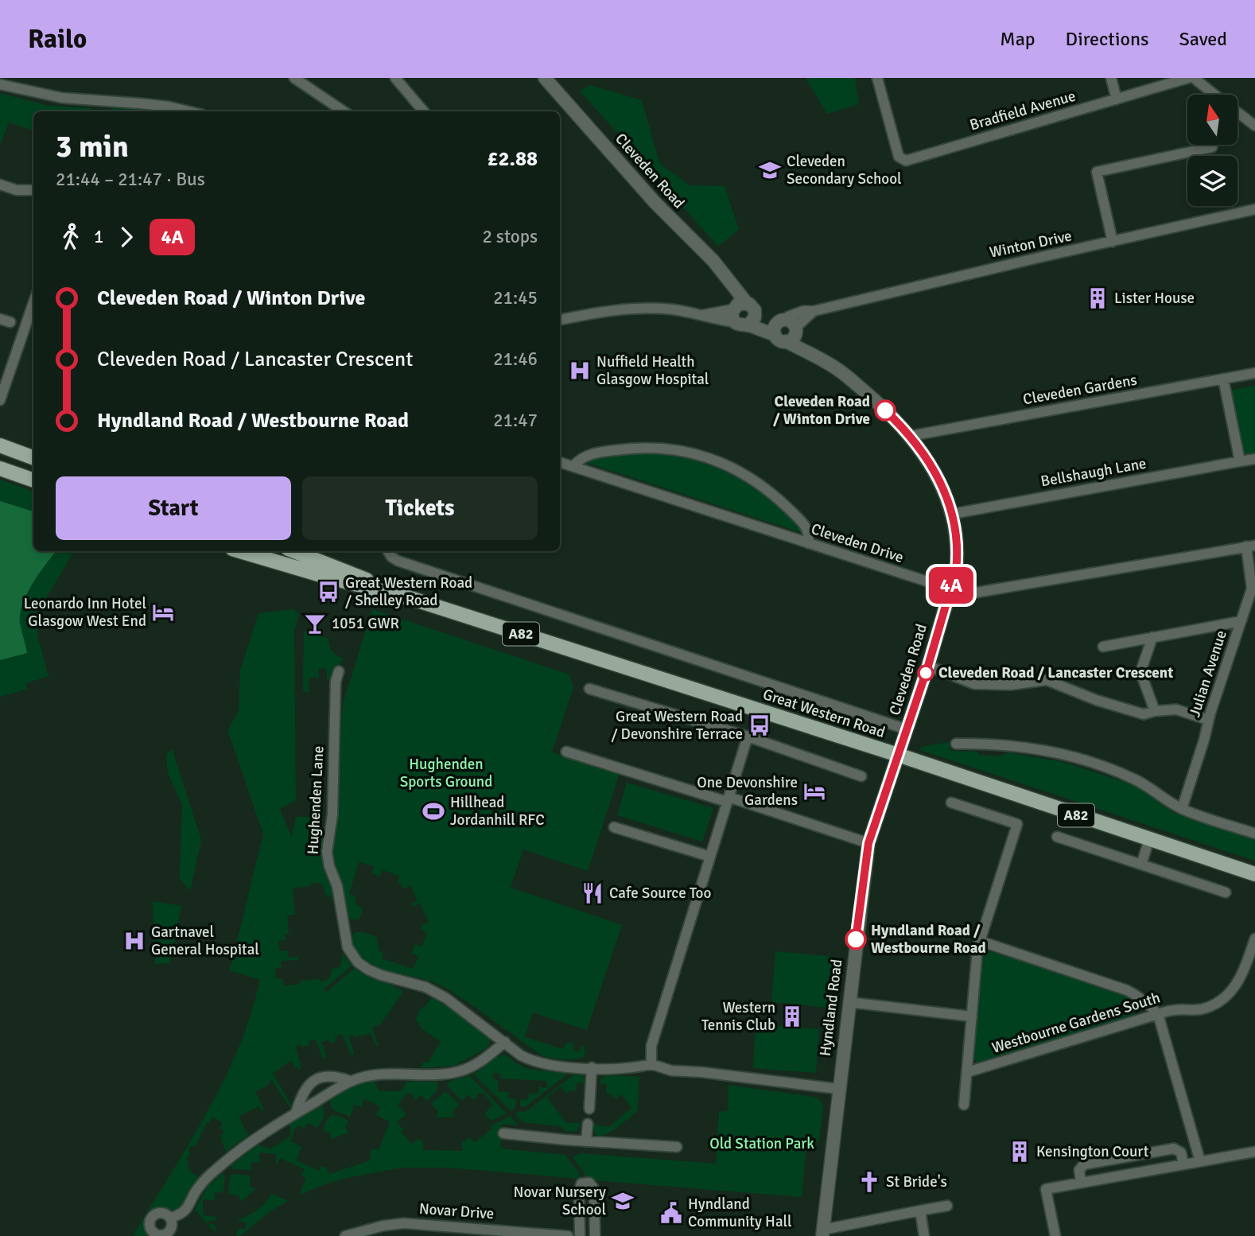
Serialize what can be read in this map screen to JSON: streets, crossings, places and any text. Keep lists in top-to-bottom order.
{
  "streets": {
    "main road": ["A82", "Great Western Road"],
    "street": [
      "Bradfield Avenue",
      "Cleveden Road",
      "Winton Drive",
      "Cleveden Gardens",
      "Bellshaugh Lane",
      "Cleveden Drive",
      "Julian Avenue",
      "Hughenden Lane",
      "Hyndland Road",
      "Westbourne Gardens South",
      "Novar Drive"
    ]
  },
  "crossings": [
    ["Cleveden Road", "Winton Drive"],
    ["Cleveden Road", "Cleveden Gardens"],
    ["Cleveden Road", "Bellshaugh Lane"],
    ["Cleveden Road", "Cleveden Drive"],
    ["Cleveden Road", "Great Western Road"],
    ["Cleveden Road", "Hyndland Road"],
    ["Cleveden Drive", "Julian Avenue"],
    ["Great Western Road", "Hyndland Road"]
  ],
  "parks": ["Hughenden Sports Ground", "Old Station Park"],
  "places": {
    "school or university": ["Cleveden Secondary School", "Novar Nursery School"],
    "building": ["Lister House", "Western Tennis Club", "Kensington Court"],
    "hospital": ["Nuffield Health Glasgow Hospital", "Gartnavel General Hospital"],
    "other": ["Cleveden Road / Winton Drive", "Cleveden Road / Lancaster Crescent", "Hyndland Road / Westbourne Road"],
    "bus stop": ["Great Western Road / Shelley Road", "Great Western Road / Devonshire Terrace"],
    "hotel": ["Leonardo Inn Hotel Glasgow West End", "One Devonshire Gardens"],
    "bar": ["1051 GWR"],
    "sports": ["Hillhead Jordanhill RFC"],
    "restaurant": ["Cafe Source Too"],
    "church": ["St Bride's"],
    "public building": ["Hyndland Community Hall"]
  },
  "lines": ["bus line 4A"],
  "north": "top",
  "page": {
    "header": "Railo",
    "nav": ["Map", "Directions", "Saved"],
    "on_map": "4A",
    "heading": ["3 min", "21:44 – 21:47 · Bus", "£2.88"],
    "legs": ["1", "4A", "2 stops"],
    "list": [
      {
        "name": "Cleveden Road / Winton Drive",
        "value": "21:45"
      },
      {
        "name": "Cleveden Road / Lancaster Crescent",
        "value": "21:46"
      },
      {
        "name": "Hyndland Road / Westbourne Road",
        "value": "21:47"
      }
    ],
    "buttons": ["Start", "Tickets"]
  }
}
